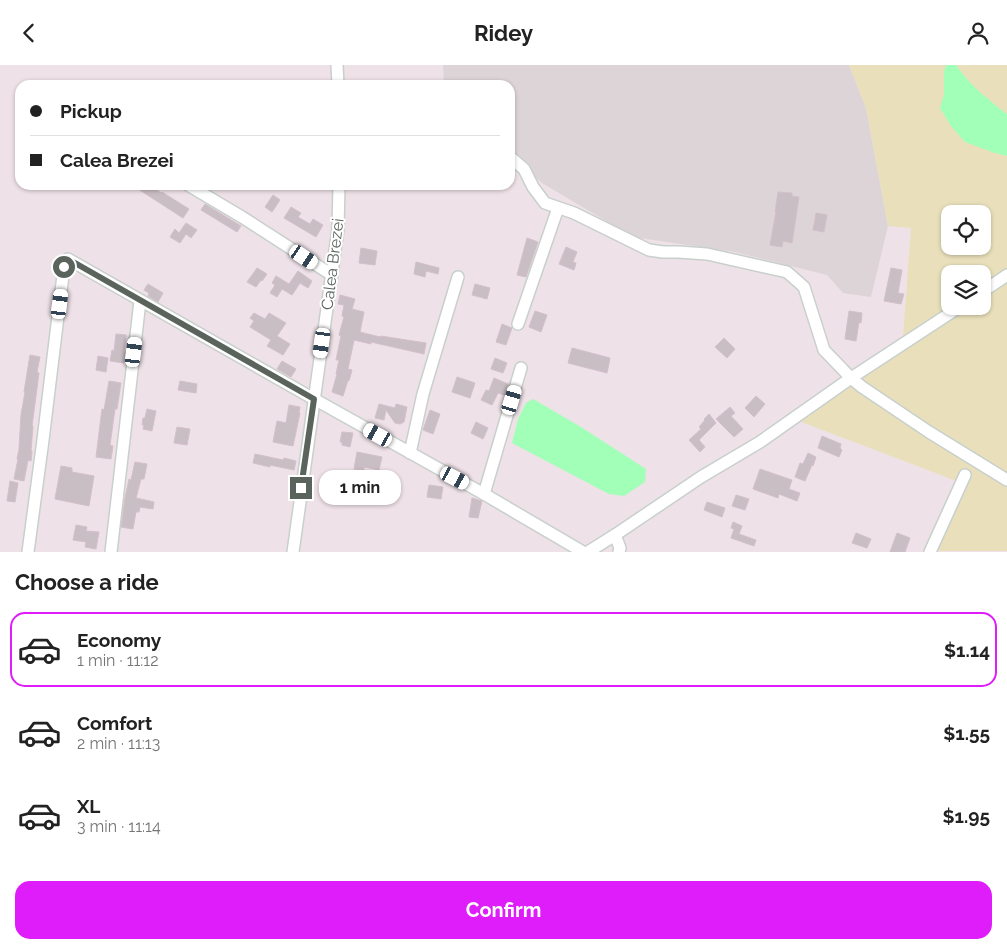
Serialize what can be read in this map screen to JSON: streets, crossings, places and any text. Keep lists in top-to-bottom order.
{
  "streets": {
    "street": ["Calea Brezei"]
  },
  "page": {
    "header": "Ridey",
    "banner": ["Pickup", "Calea Brezei"],
    "bubble": "1 min",
    "heading": "Choose a ride",
    "list": [
      {
        "name": "Economy",
        "note": "1 min · 11:12",
        "value": "$1.14"
      },
      {
        "name": "Comfort",
        "note": "2 min · 11:13",
        "value": "$1.55"
      },
      {
        "name": "XL",
        "note": "3 min · 11:14",
        "value": "$1.95"
      }
    ],
    "buttons": "Confirm"
  }
}
